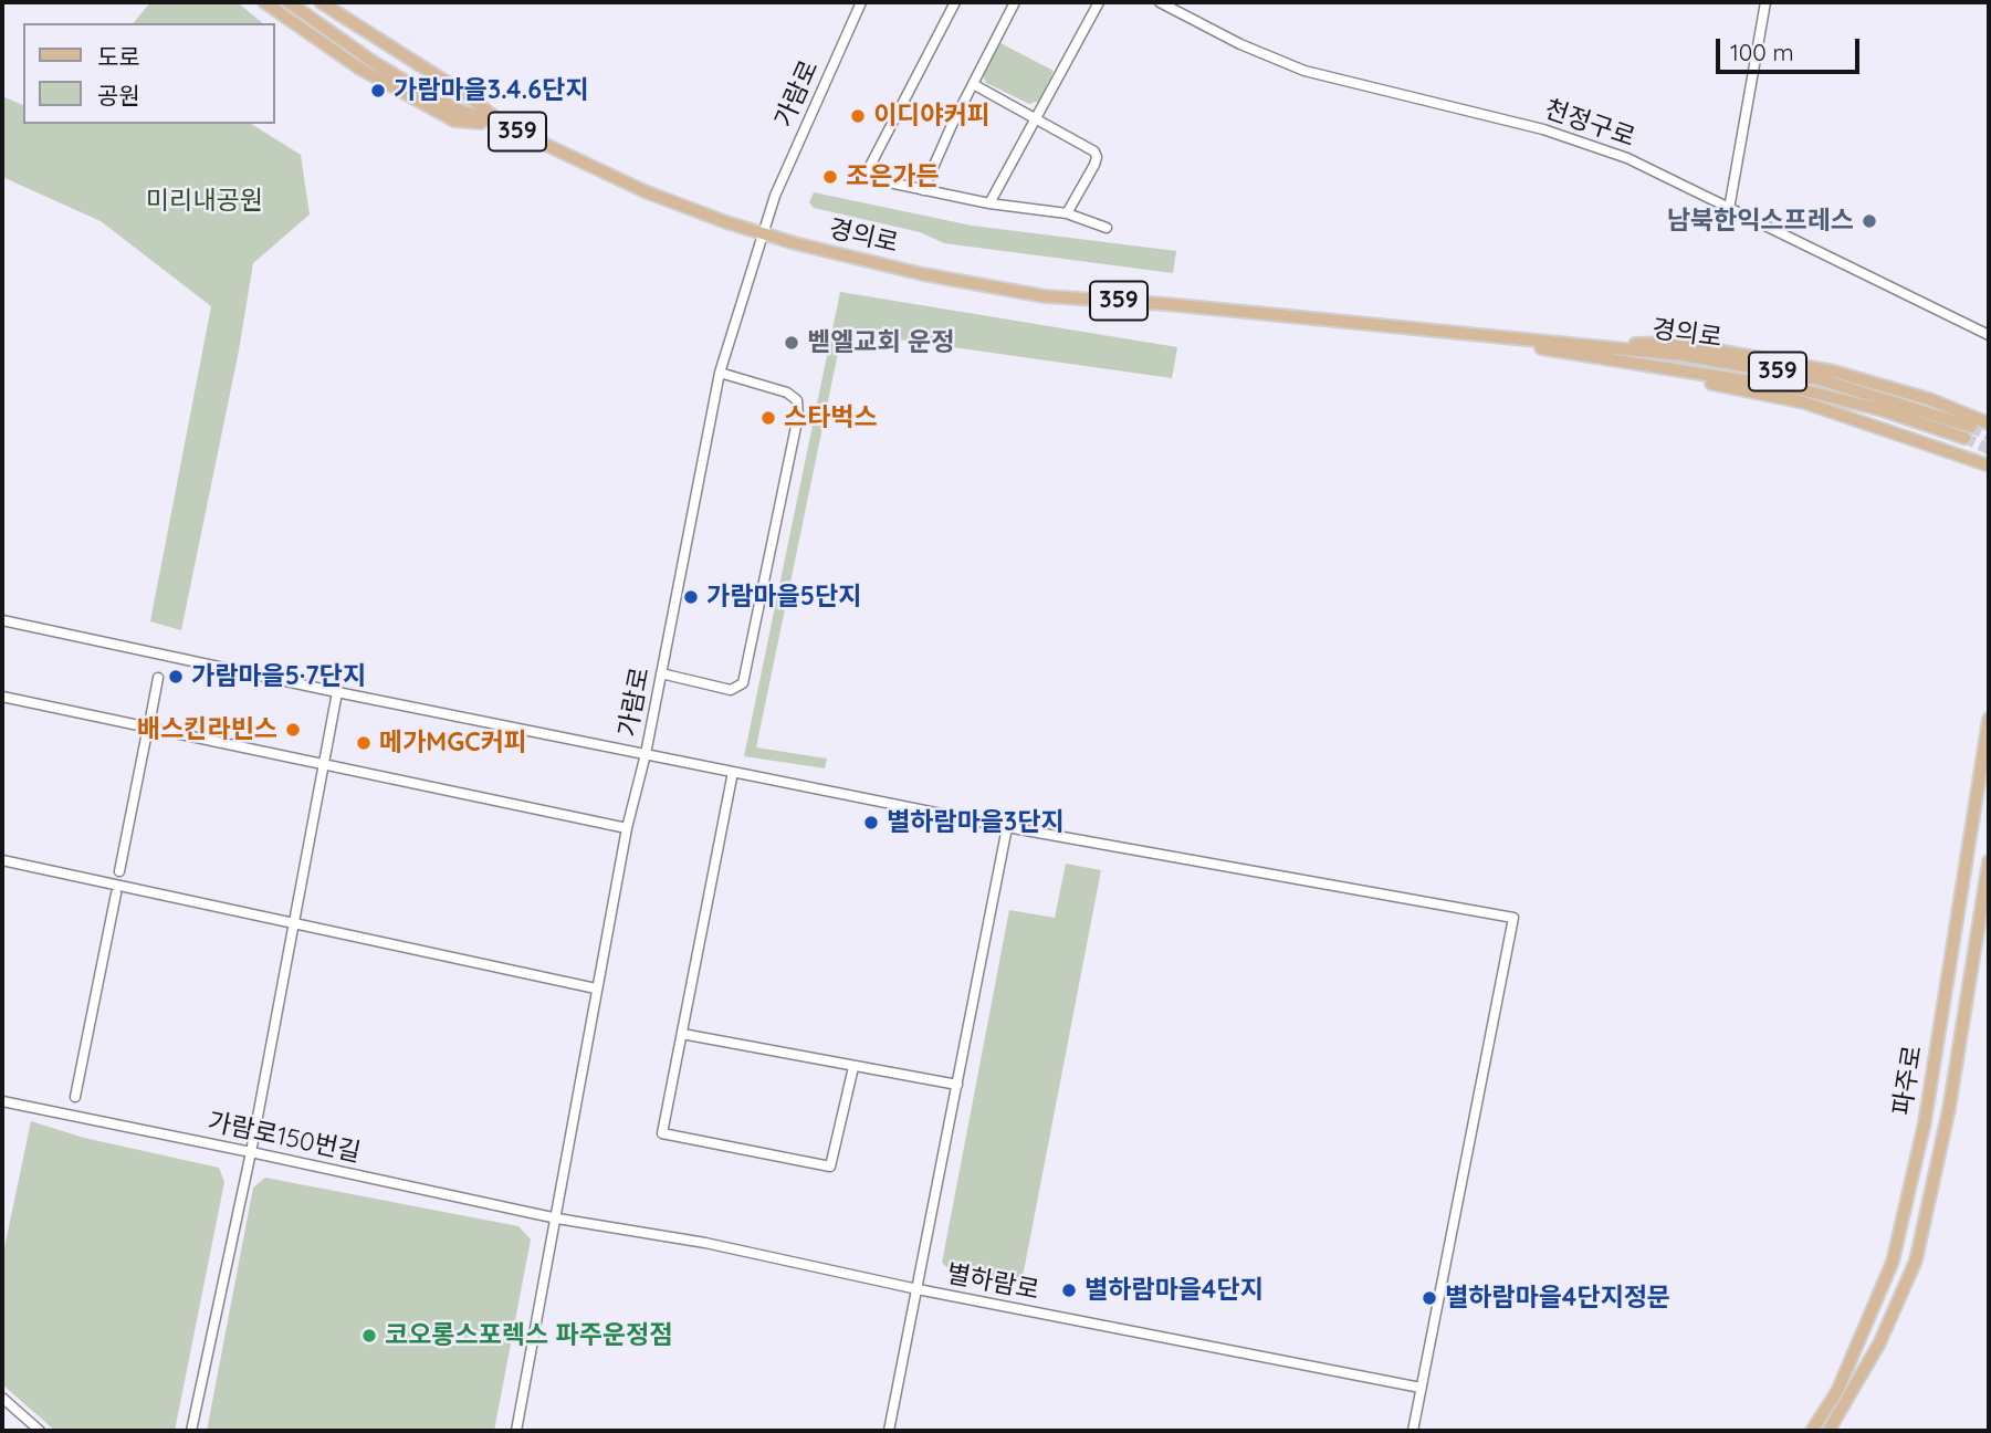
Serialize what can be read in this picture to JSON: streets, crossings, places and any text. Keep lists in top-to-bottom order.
{
  "streets": {
    "main road": ["359", "경의로", "파주로"],
    "street": [
      "가람로",
      "천정구로",
      "가람로150번길",
      "별하람로"
    ]
  },
  "crossings": [
    ["가람로", "경의로"],
    ["가람로", "가람로150번길"],
    ["가람로", "별하람로"],
    ["가람로150번길", "별하람로"]
  ],
  "parks": ["미리내공원"],
  "places": [
    "가람마을3.4.6단지",
    "이디야커피",
    "조은가든",
    "남북한익스프레스",
    "벧엘교회 운정",
    "스타벅스",
    "가람마을5단지",
    "가람마을5·7단지",
    "배스킨라빈스",
    "메가MGC커피",
    "별하람마을3단지",
    "별하람마을4단지",
    "별하람마을4단지정문",
    "코오롱스포렉스 파주운정점"
  ],
  "legend": ["도로", "공원"],
  "scale_bar": "100 m"
}
